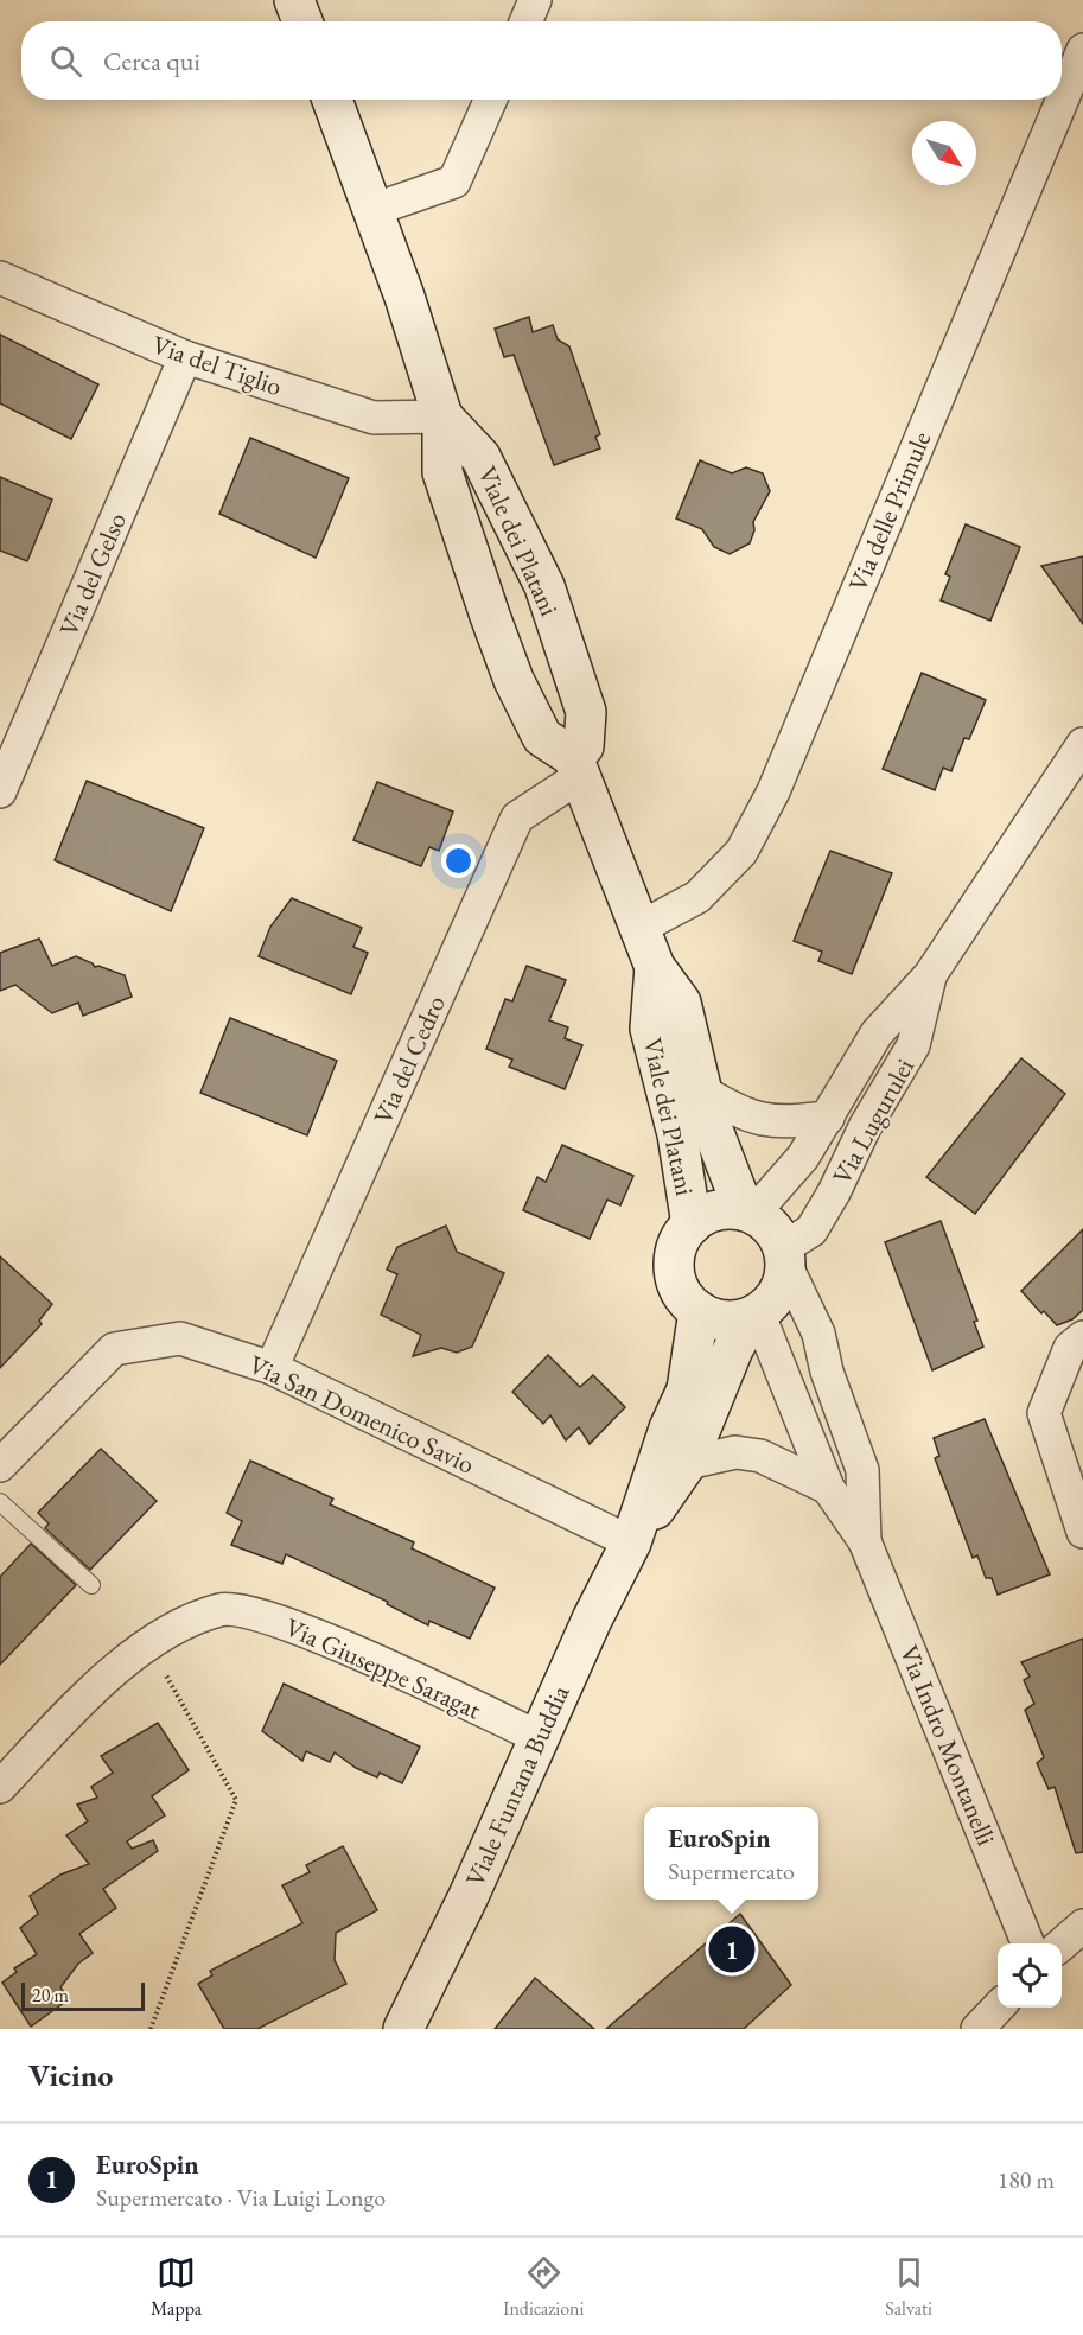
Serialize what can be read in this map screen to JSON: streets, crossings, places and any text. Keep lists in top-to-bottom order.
{
  "streets": {
    "main road": ["Viale dei Platani", "Viale Funtana Buddia"],
    "street": [
      "Via del Tiglio",
      "Via delle Primule",
      "Via del Gelso",
      "Via del Cedro",
      "Via Lugurulei",
      "Via San Domenico Savio",
      "Via Giuseppe Saragat",
      "Via Indro Montanelli"
    ]
  },
  "crossings": [
    ["Via del Tiglio", "Viale dei Platani"],
    ["Via del Tiglio", "Via del Gelso"],
    ["Via delle Primule", "Viale dei Platani"],
    ["Viale dei Platani", "Via del Cedro"],
    ["Viale dei Platani", "Via Lugurulei"],
    ["Viale dei Platani", "Via Indro Montanelli"],
    ["Viale dei Platani", "Viale Funtana Buddia"],
    ["Via del Cedro", "Via San Domenico Savio"],
    ["Via Lugurulei", "Via Indro Montanelli"],
    ["Via Lugurulei", "Viale Funtana Buddia"],
    ["Via San Domenico Savio", "Viale Funtana Buddia"],
    ["Via Giuseppe Saragat", "Viale Funtana Buddia"],
    ["Via Indro Montanelli", "Viale Funtana Buddia"]
  ],
  "scale_bar": "20 m",
  "north": "bottom right",
  "page": {
    "search": "Cerca qui",
    "popup": ["EuroSpin", "Supermercato"],
    "pins": "1",
    "scale": "20 m",
    "heading": "Vicino",
    "list": [
      {
        "mark": "1",
        "name": "EuroSpin",
        "note": "Supermercato · Via Luigi Longo",
        "value": "180 m"
      }
    ],
    "nav": ["Mappa", "Indicazioni", "Salvati"]
  }
}
